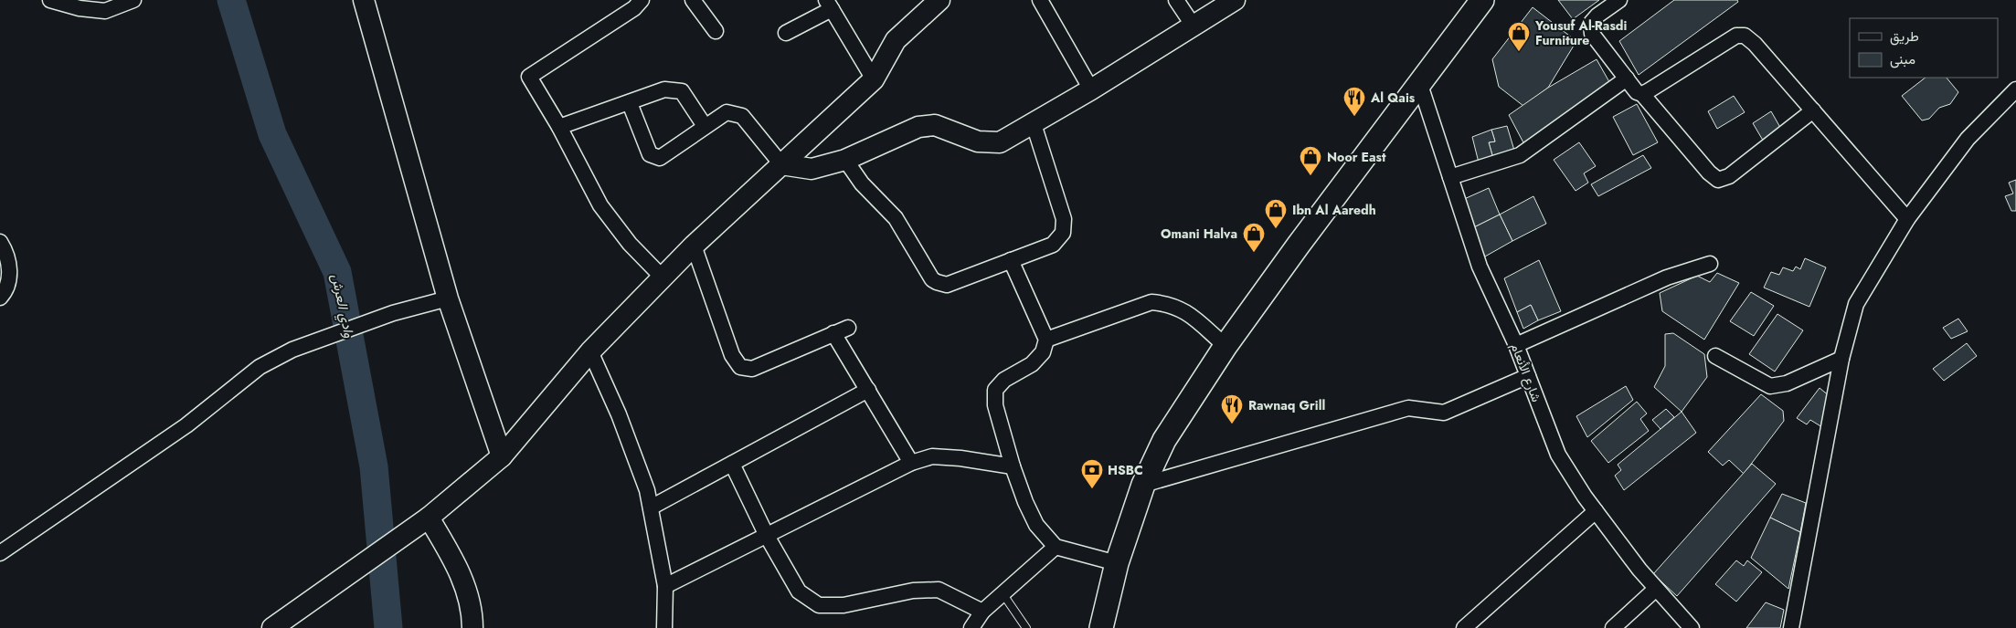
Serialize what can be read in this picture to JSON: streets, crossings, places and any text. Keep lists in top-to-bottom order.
{
  "streets": {
    "street": ["شارع الأنعام"]
  },
  "water": ["وادي العرش"],
  "places": {
    "shop": [
      "Yousuf Al-Rasdi Furniture",
      "Noor East",
      "Ibn Al Aaredh",
      "Omani Halva"
    ],
    "restaurant": ["Al Qais", "Rawnaq Grill"],
    "bank": ["HSBC"]
  },
  "legend": ["طريق", "مبنى"]
}
